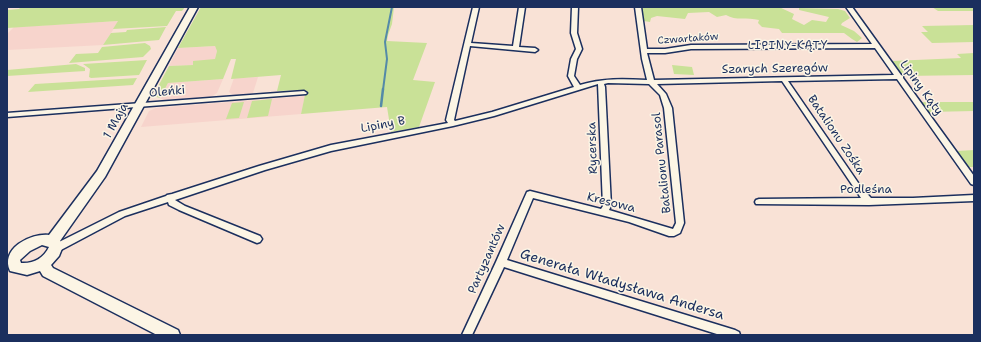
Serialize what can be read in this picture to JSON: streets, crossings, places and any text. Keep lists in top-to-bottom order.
{
  "streets": {
    "main road": ["1 Maja"],
    "street": [
      "Czwartaków",
      "Szarych Szeregów",
      "Lipiny Kąty",
      "Oleńki",
      "Lipiny B",
      "Batalionu Zośka",
      "Rycerska",
      "Batalionu Parasol",
      "Podleśna",
      "Kresowa",
      "Partyzantów",
      "Generała Władysława Andersa"
    ]
  },
  "crossings": [
    ["Czwartaków", "Lipiny Kąty"],
    ["Szarych Szeregów", "Lipiny Kąty"],
    ["Szarych Szeregów", "Lipiny B"],
    ["Szarych Szeregów", "Batalionu Zośka"],
    ["Szarych Szeregów", "Batalionu Parasol"],
    ["Oleńki", "1 Maja"],
    ["1 Maja", "Lipiny B"],
    ["Lipiny B", "Rycerska"],
    ["Lipiny B", "Batalionu Parasol"],
    ["Batalionu Zośka", "Podleśna"],
    ["Rycerska", "Kresowa"],
    ["Batalionu Parasol", "Kresowa"],
    ["Kresowa", "Partyzantów"],
    ["Partyzantów", "Generała Władysława Andersa"]
  ],
  "districts": ["LIPINY-KĄTY"]
}
